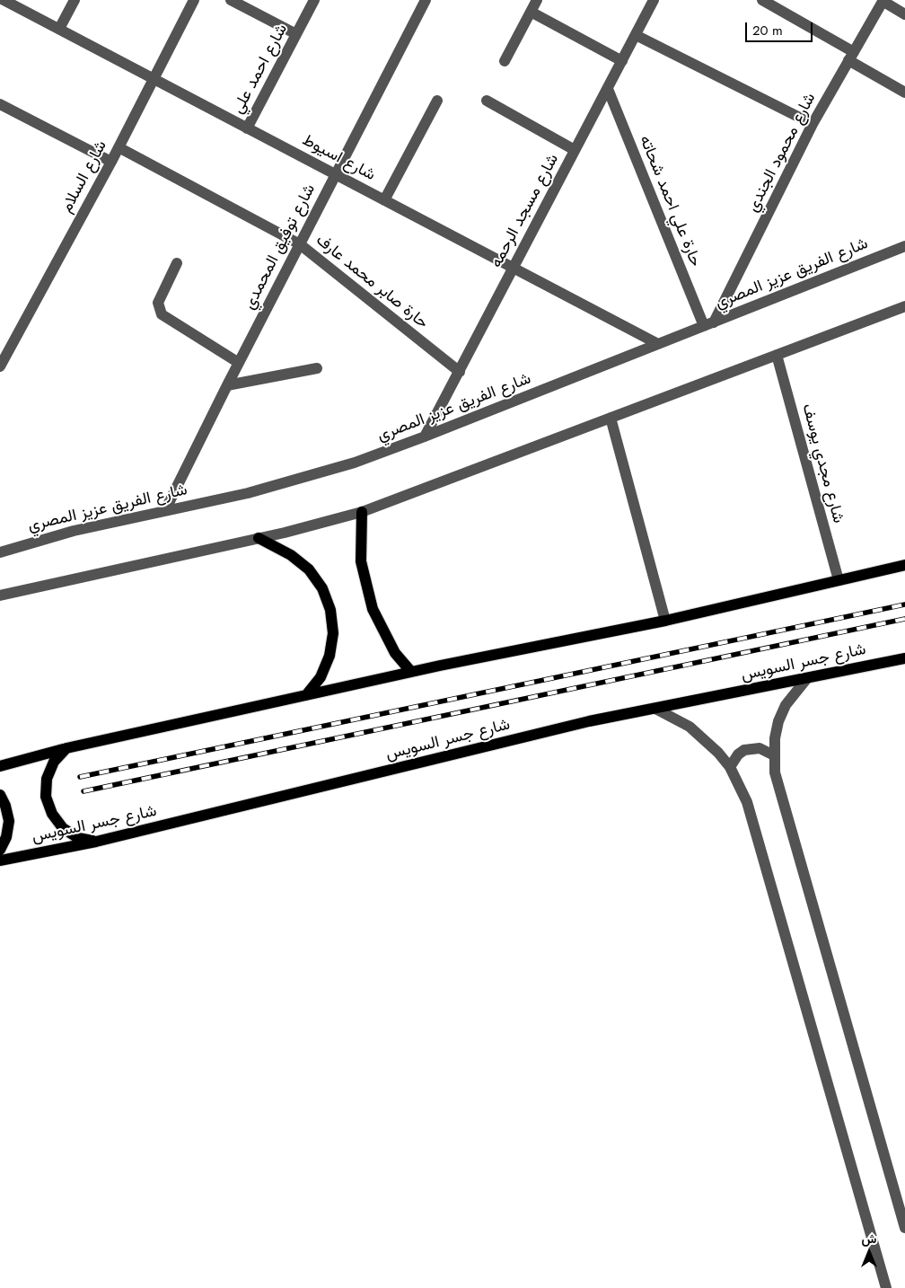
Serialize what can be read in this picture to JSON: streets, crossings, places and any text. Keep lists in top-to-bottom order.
{
  "streets": {
    "main road": ["شارع جسر السويس"],
    "street": [
      "شارع احمد علي",
      "شارع محمود الجندي",
      "شارع اسيوط",
      "شارع السلام",
      "حارة علي احمد شحاته",
      "شارع مسجد الرحمه",
      "شارع توفيق المحمدي",
      "شارع الفريق عزيز المصري",
      "حارة صابر محمد عارف",
      "شارع مجدي يوسف"
    ]
  },
  "crossings": [
    ["شارع احمد علي", "شارع اسيوط"],
    ["شارع محمود الجندي", "حارة علي احمد شحاته"],
    ["شارع محمود الجندي", "شارع الفريق عزيز المصري"],
    ["شارع اسيوط", "شارع السلام"],
    ["شارع اسيوط", "شارع مسجد الرحمه"],
    ["شارع اسيوط", "شارع توفيق المحمدي"],
    ["شارع اسيوط", "شارع الفريق عزيز المصري"],
    ["شارع السلام", "حارة صابر محمد عارف"],
    ["حارة علي احمد شحاته", "شارع مسجد الرحمه"],
    ["حارة علي احمد شحاته", "شارع الفريق عزيز المصري"],
    ["شارع مسجد الرحمه", "شارع الفريق عزيز المصري"],
    ["شارع مسجد الرحمه", "حارة صابر محمد عارف"],
    ["شارع توفيق المحمدي", "شارع الفريق عزيز المصري"],
    ["شارع توفيق المحمدي", "حارة صابر محمد عارف"]
  ],
  "scale_bar": "20 m",
  "north": "top"
}
